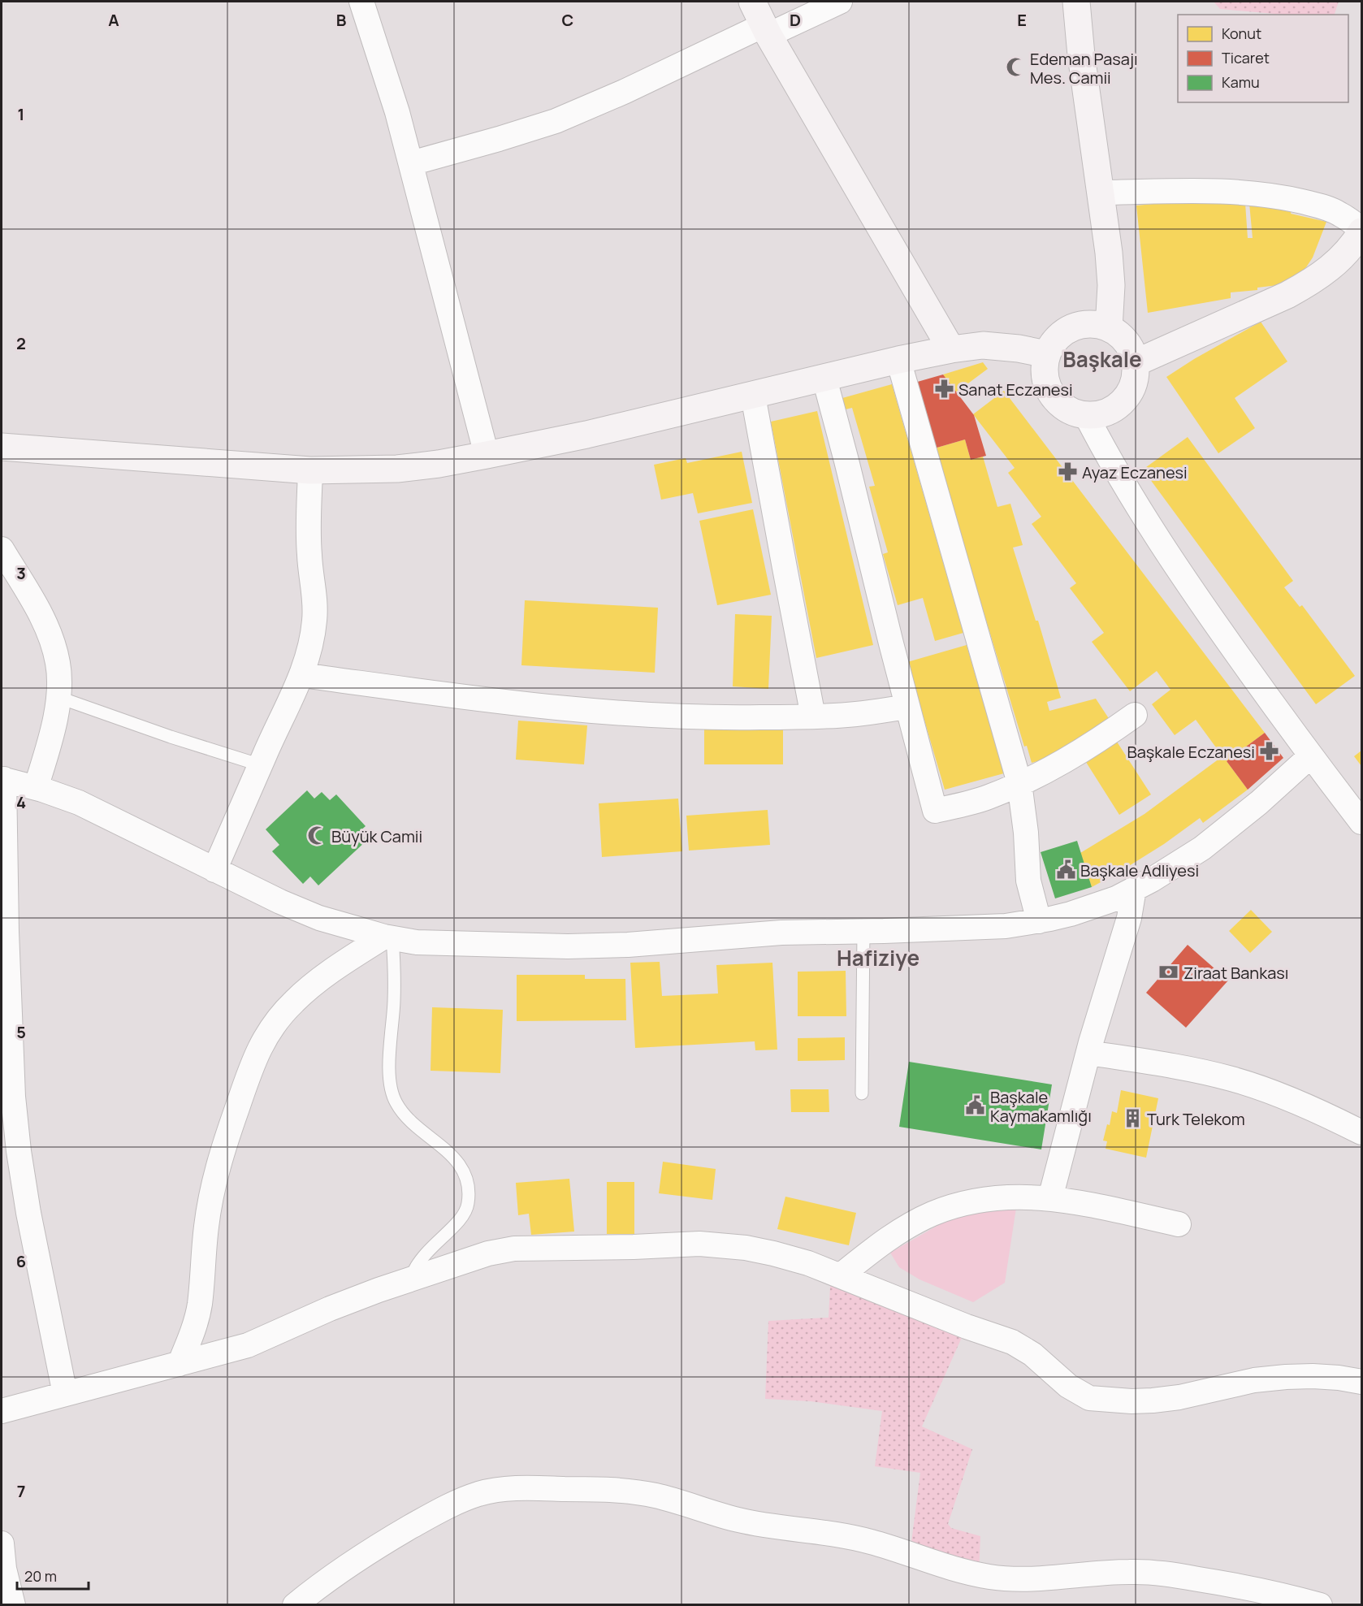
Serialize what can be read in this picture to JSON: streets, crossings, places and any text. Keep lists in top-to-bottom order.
{
  "districts": ["Başkale", "Hafiziye"],
  "places": {
    "mosque": ["Edeman Pasajı Mes. Camii", "Büyük Camii"],
    "pharmacy": ["Sanat Eczanesi", "Ayaz Eczanesi", "Başkale Eczanesi"],
    "public building": ["Başkale Adliyesi", "Başkale Kaymakamlığı"],
    "bank": ["Ziraat Bankası"],
    "building": ["Turk Telekom"]
  },
  "legend": ["Konut", "Ticaret", "Kamu"],
  "scale_bar": "20 m",
  "grid": {
    "columns": [
      "A",
      "B",
      "C",
      "D",
      "E"
    ],
    "rows": [
      "1",
      "2",
      "3",
      "4",
      "5",
      "6",
      "7"
    ]
  }
}
